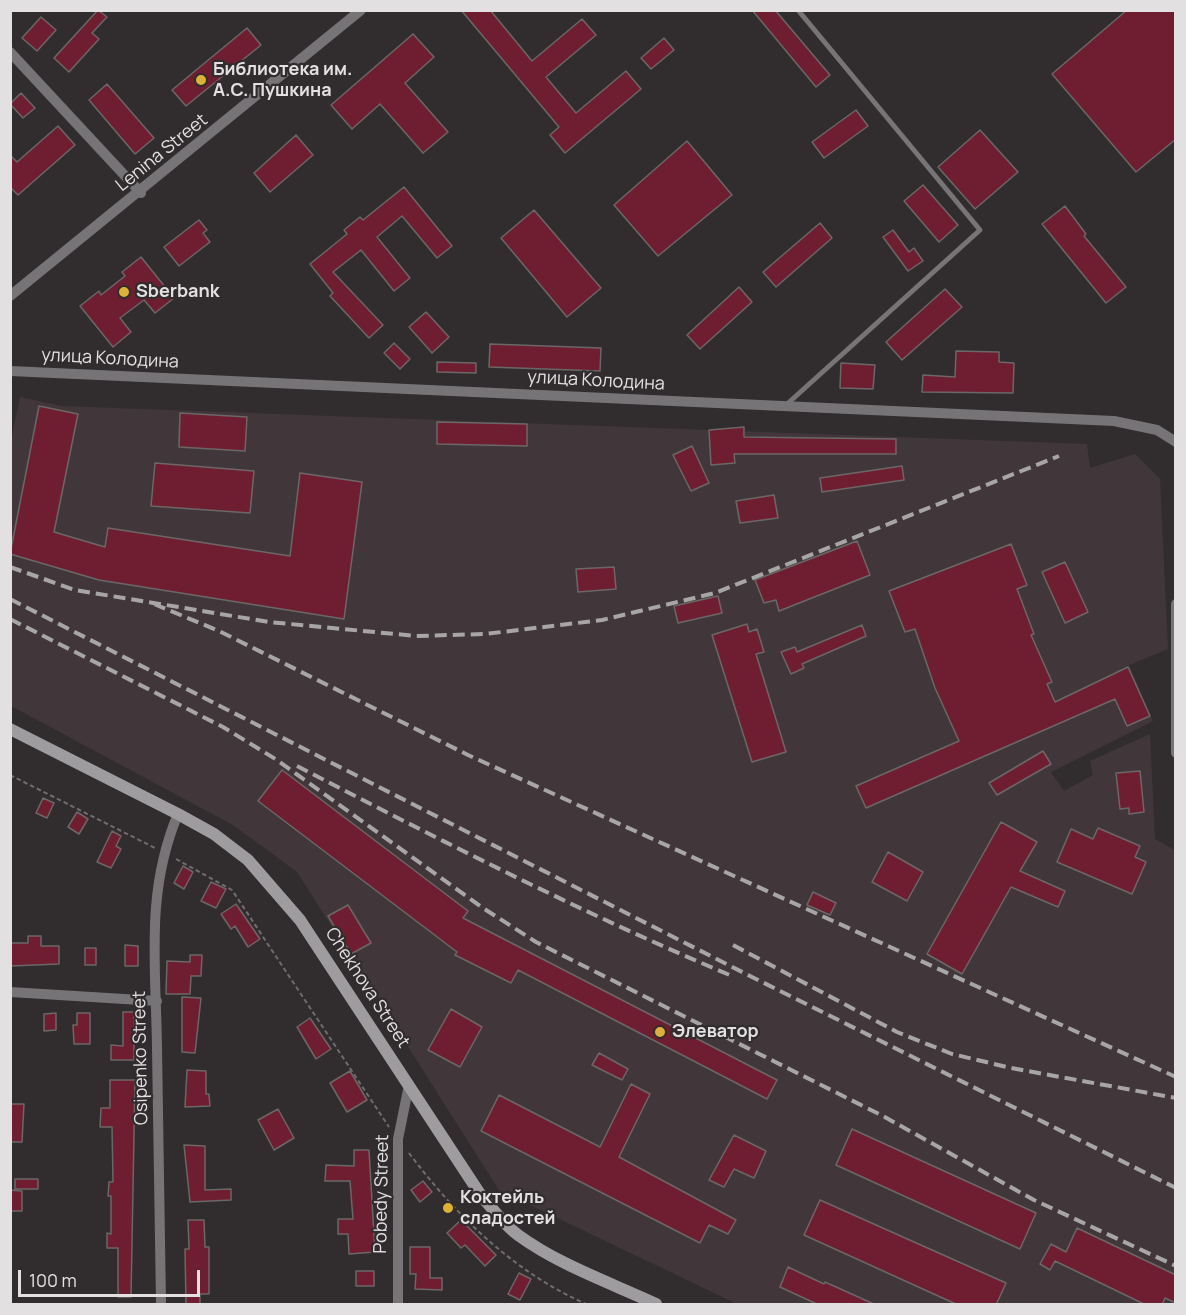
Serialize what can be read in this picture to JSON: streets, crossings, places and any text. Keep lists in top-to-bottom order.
{
  "streets": {
    "main road": ["Chekhova Street"],
    "street": [
      "Lenina Street",
      "улица Колодина",
      "Osipenko Street",
      "Pobedy Street"
    ]
  },
  "crossings": [
    ["Chekhova Street", "Osipenko Street"],
    ["Chekhova Street", "Pobedy Street"]
  ],
  "places": [
    "Библиотека им. А.С. Пушкина",
    "Sberbank",
    "Элеватор",
    "Коктейль сладостей"
  ],
  "scale_bar": "100 m"
}
